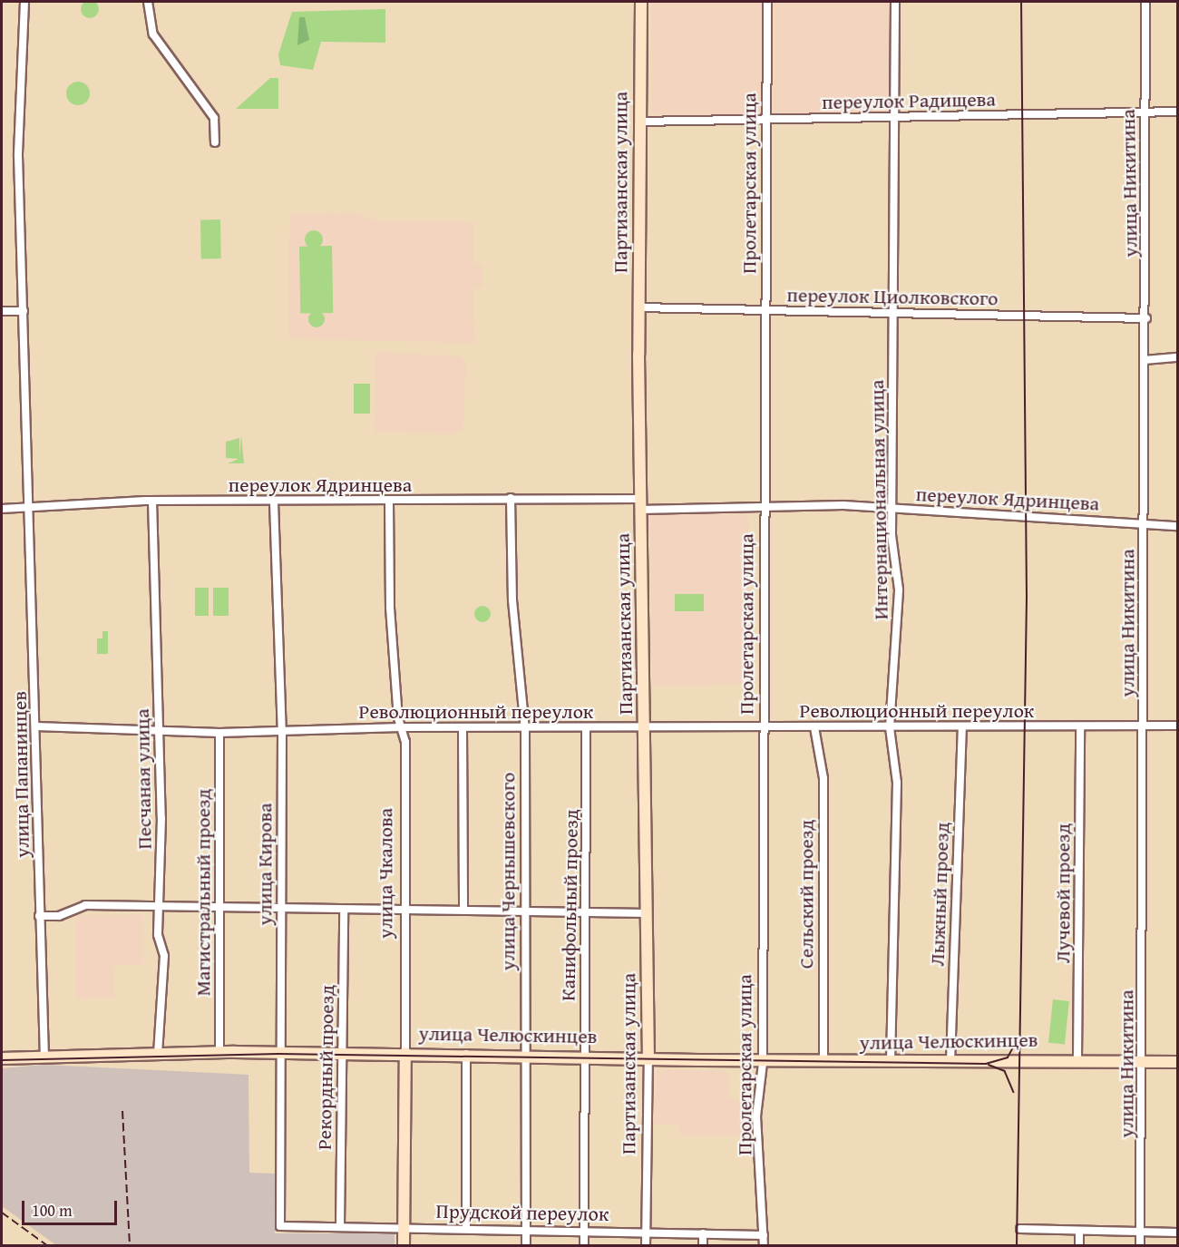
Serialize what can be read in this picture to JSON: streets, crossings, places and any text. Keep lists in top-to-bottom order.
{
  "streets": {
    "main road": ["Партизанская улица", "улица Чкалова", "улица Челюскинцев"],
    "street": [
      "переулок Радищева",
      "Пролетарская улица",
      "улица Никитина",
      "переулок Циолковского",
      "переулок Ядринцева",
      "Интернациональная улица",
      "Революционный переулок",
      "улица Папанинцев",
      "Песчаная улица",
      "улица Кирова",
      "улица Чернышевского",
      "Магистральный проезд",
      "Лучевой проезд",
      "Сельский проезд",
      "Лыжный проезд",
      "Канифольный проезд",
      "Рекордный проезд",
      "Прудской переулок"
    ]
  },
  "crossings": [
    ["переулок Радищева", "Партизанская улица"],
    ["переулок Радищева", "Пролетарская улица"],
    ["переулок Радищева", "улица Никитина"],
    ["переулок Радищева", "Интернациональная улица"],
    ["Партизанская улица", "переулок Циолковского"],
    ["Партизанская улица", "переулок Ядринцева"],
    ["Партизанская улица", "Революционный переулок"],
    ["Партизанская улица", "улица Челюскинцев"],
    ["Партизанская улица", "Прудской переулок"],
    ["Пролетарская улица", "переулок Циолковского"],
    ["Пролетарская улица", "переулок Ядринцева"],
    ["Пролетарская улица", "Революционный переулок"],
    ["Пролетарская улица", "улица Челюскинцев"],
    ["Пролетарская улица", "Прудской переулок"],
    ["улица Никитина", "переулок Циолковского"],
    ["улица Никитина", "переулок Ядринцева"],
    ["улица Никитина", "Революционный переулок"],
    ["улица Никитина", "улица Челюскинцев"],
    ["переулок Циолковского", "Интернациональная улица"],
    ["переулок Ядринцева", "Интернациональная улица"],
    ["переулок Ядринцева", "улица Папанинцев"],
    ["переулок Ядринцева", "Песчаная улица"],
    ["переулок Ядринцева", "улица Кирова"],
    ["переулок Ядринцева", "улица Чернышевского"],
    ["переулок Ядринцева", "улица Чкалова"],
    ["Интернациональная улица", "Революционный переулок"],
    ["Интернациональная улица", "улица Челюскинцев"],
    ["Революционный переулок", "улица Папанинцев"],
    ["Революционный переулок", "Песчаная улица"],
    ["Революционный переулок", "улица Кирова"],
    ["Революционный переулок", "улица Чернышевского"],
    ["Революционный переулок", "улица Чкалова"],
    ["Революционный переулок", "Магистральный проезд"],
    ["Революционный переулок", "Лучевой проезд"],
    ["Революционный переулок", "Сельский проезд"],
    ["Революционный переулок", "Лыжный проезд"],
    ["Революционный переулок", "Канифольный проезд"],
    ["улица Папанинцев", "улица Челюскинцев"],
    ["Песчаная улица", "улица Челюскинцев"],
    ["улица Кирова", "улица Челюскинцев"],
    ["улица Кирова", "Прудской переулок"],
    ["улица Чернышевского", "улица Челюскинцев"],
    ["улица Чернышевского", "Прудской переулок"],
    ["улица Чкалова", "улица Челюскинцев"],
    ["улица Чкалова", "Прудской переулок"],
    ["Магистральный проезд", "улица Челюскинцев"],
    ["Лучевой проезд", "улица Челюскинцев"],
    ["Сельский проезд", "улица Челюскинцев"],
    ["Лыжный проезд", "улица Челюскинцев"],
    ["Канифольный проезд", "улица Челюскинцев"],
    ["Канифольный проезд", "Прудской переулок"],
    ["улица Челюскинцев", "Рекордный проезд"],
    ["Рекордный проезд", "Прудской переулок"]
  ],
  "scale_bar": "100 m"
}
